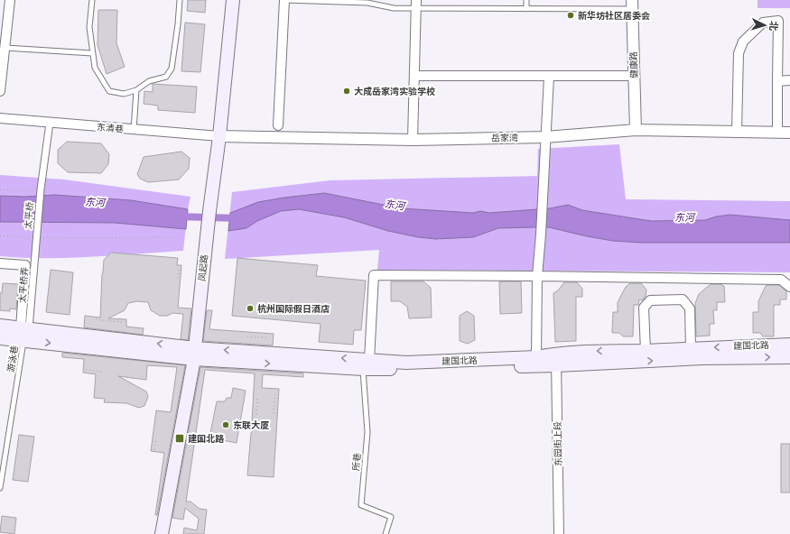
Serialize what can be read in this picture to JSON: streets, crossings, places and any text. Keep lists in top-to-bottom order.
{
  "streets": {
    "main road": ["凤起路", "建国北路"],
    "street": [
      "健康路",
      "东清巷",
      "岳家湾",
      "太平桥",
      "太平桥弄",
      "东园街上段"
    ],
    "lane": ["游泳巷", "所巷"]
  },
  "crossings": [
    ["健康路", "岳家湾"],
    ["东清巷", "岳家湾"],
    ["东清巷", "凤起路"],
    ["岳家湾", "凤起路"],
    ["太平桥", "太平桥弄"],
    ["凤起路", "建国北路"],
    ["太平桥弄", "建国北路"],
    ["建国北路", "游泳巷"],
    ["建国北路", "东园街上段"],
    ["建国北路", "所巷"]
  ],
  "water": ["东河"],
  "places": {
    "other": [
      "新华坊社区居委会",
      "大成岳家湾实验学校",
      "杭州国际假日酒店",
      "东联大厦"
    ],
    "transit": ["建国北路"]
  },
  "north": "right"
}
